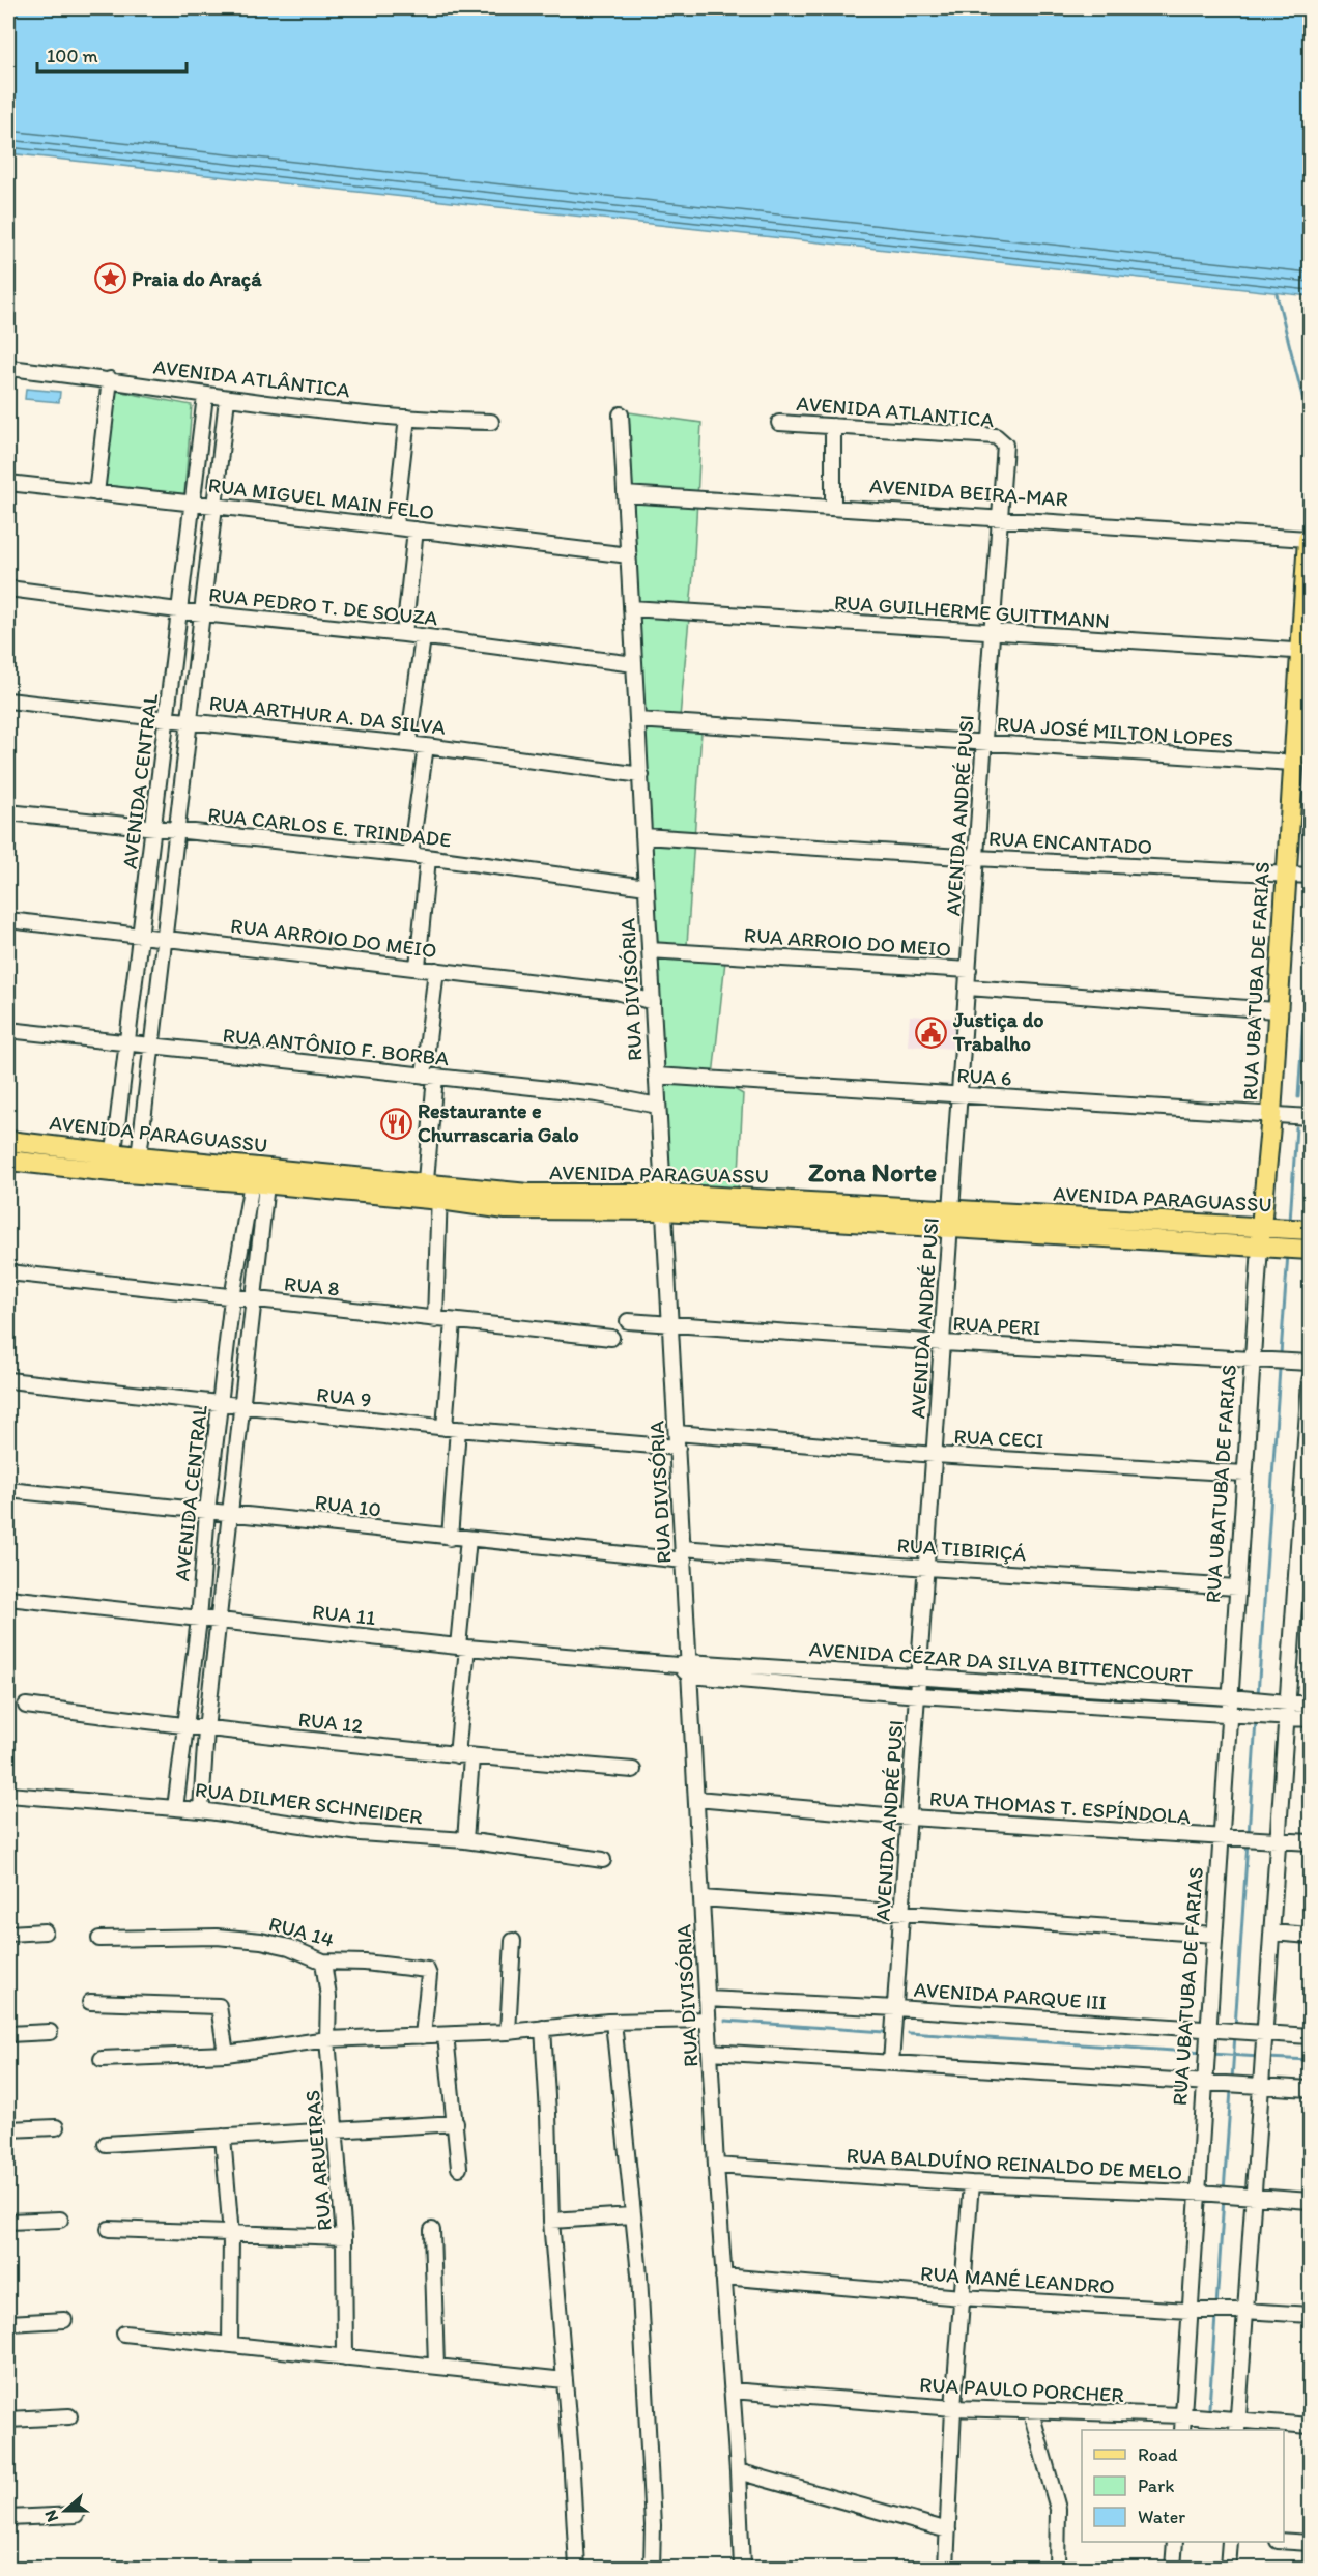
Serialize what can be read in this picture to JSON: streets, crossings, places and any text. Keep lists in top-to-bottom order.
{
  "streets": {
    "main road": ["RUA UBATUBA DE FARIAS", "AVENIDA PARAGUASSU"],
    "street": [
      "AVENIDA ATLÂNTICA",
      "AVENIDA ATLANTICA",
      "AVENIDA BEIRA-MAR",
      "RUA MIGUEL MAIN FELO",
      "RUA PEDRO T. DE SOUZA",
      "RUA GUILHERME GUITTMANN",
      "RUA ARTHUR A. DA SILVA",
      "RUA JOSÉ MILTON LOPES",
      "AVENIDA CENTRAL",
      "AVENIDA ANDRÉ PUSI",
      "RUA CARLOS E. TRINDADE",
      "RUA ENCANTADO",
      "RUA ARROIO DO MEIO",
      "RUA DIVISÓRIA",
      "RUA ANTÔNIO F. BORBA",
      "RUA 6",
      "RUA 8",
      "RUA PERI",
      "RUA 9",
      "RUA CECI",
      "RUA 10",
      "RUA TIBIRIÇÁ",
      "RUA 11",
      "AVENIDA CÉZAR DA SILVA BITTENCOURT",
      "RUA 12",
      "RUA DILMER SCHNEIDER",
      "RUA THOMAS T. ESPÍNDOLA",
      "RUA 14",
      "AVENIDA PARQUE III",
      "RUA ARUEIRAS",
      "RUA BALDUÍNO REINALDO DE MELO",
      "RUA MANÉ LEANDRO",
      "RUA PAULO PORCHER"
    ]
  },
  "crossings": [
    ["AVENIDA ATLÂNTICA", "AVENIDA CENTRAL"],
    ["AVENIDA ATLANTICA", "AVENIDA ANDRÉ PUSI"],
    ["AVENIDA BEIRA-MAR", "AVENIDA ANDRÉ PUSI"],
    ["AVENIDA BEIRA-MAR", "RUA UBATUBA DE FARIAS"],
    ["AVENIDA BEIRA-MAR", "RUA DIVISÓRIA"],
    ["RUA MIGUEL MAIN FELO", "AVENIDA CENTRAL"],
    ["RUA MIGUEL MAIN FELO", "RUA DIVISÓRIA"],
    ["RUA PEDRO T. DE SOUZA", "AVENIDA CENTRAL"],
    ["RUA PEDRO T. DE SOUZA", "RUA DIVISÓRIA"],
    ["RUA GUILHERME GUITTMANN", "AVENIDA ANDRÉ PUSI"],
    ["RUA GUILHERME GUITTMANN", "RUA UBATUBA DE FARIAS"],
    ["RUA GUILHERME GUITTMANN", "RUA DIVISÓRIA"],
    ["RUA ARTHUR A. DA SILVA", "AVENIDA CENTRAL"],
    ["RUA ARTHUR A. DA SILVA", "RUA DIVISÓRIA"],
    ["RUA JOSÉ MILTON LOPES", "AVENIDA ANDRÉ PUSI"],
    ["RUA JOSÉ MILTON LOPES", "RUA UBATUBA DE FARIAS"],
    ["RUA JOSÉ MILTON LOPES", "RUA DIVISÓRIA"],
    ["AVENIDA CENTRAL", "RUA CARLOS E. TRINDADE"],
    ["AVENIDA CENTRAL", "RUA ARROIO DO MEIO"],
    ["AVENIDA CENTRAL", "RUA ANTÔNIO F. BORBA"],
    ["AVENIDA CENTRAL", "AVENIDA PARAGUASSU"],
    ["AVENIDA CENTRAL", "RUA 8"],
    ["AVENIDA CENTRAL", "RUA 9"],
    ["AVENIDA CENTRAL", "RUA 10"],
    ["AVENIDA CENTRAL", "RUA 11"],
    ["AVENIDA CENTRAL", "RUA 12"],
    ["AVENIDA CENTRAL", "RUA DILMER SCHNEIDER"],
    ["AVENIDA ANDRÉ PUSI", "RUA ENCANTADO"],
    ["AVENIDA ANDRÉ PUSI", "RUA ARROIO DO MEIO"],
    ["AVENIDA ANDRÉ PUSI", "RUA 6"],
    ["AVENIDA ANDRÉ PUSI", "AVENIDA PARAGUASSU"],
    ["AVENIDA ANDRÉ PUSI", "RUA PERI"],
    ["AVENIDA ANDRÉ PUSI", "RUA CECI"],
    ["AVENIDA ANDRÉ PUSI", "RUA TIBIRIÇÁ"],
    ["AVENIDA ANDRÉ PUSI", "AVENIDA CÉZAR DA SILVA BITTENCOURT"],
    ["AVENIDA ANDRÉ PUSI", "RUA THOMAS T. ESPÍNDOLA"],
    ["AVENIDA ANDRÉ PUSI", "AVENIDA PARQUE III"],
    ["RUA CARLOS E. TRINDADE", "RUA DIVISÓRIA"],
    ["RUA ENCANTADO", "RUA UBATUBA DE FARIAS"],
    ["RUA ENCANTADO", "RUA DIVISÓRIA"],
    ["RUA ARROIO DO MEIO", "RUA DIVISÓRIA"],
    ["RUA UBATUBA DE FARIAS", "RUA 6"],
    ["RUA UBATUBA DE FARIAS", "AVENIDA PARAGUASSU"],
    ["RUA UBATUBA DE FARIAS", "RUA PERI"],
    ["RUA UBATUBA DE FARIAS", "RUA CECI"],
    ["RUA UBATUBA DE FARIAS", "RUA TIBIRIÇÁ"],
    ["RUA UBATUBA DE FARIAS", "AVENIDA CÉZAR DA SILVA BITTENCOURT"],
    ["RUA UBATUBA DE FARIAS", "RUA THOMAS T. ESPÍNDOLA"],
    ["RUA UBATUBA DE FARIAS", "AVENIDA PARQUE III"],
    ["RUA UBATUBA DE FARIAS", "RUA BALDUÍNO REINALDO DE MELO"],
    ["RUA UBATUBA DE FARIAS", "RUA MANÉ LEANDRO"],
    ["RUA UBATUBA DE FARIAS", "RUA PAULO PORCHER"],
    ["RUA DIVISÓRIA", "RUA ANTÔNIO F. BORBA"],
    ["RUA DIVISÓRIA", "RUA 6"],
    ["RUA DIVISÓRIA", "AVENIDA PARAGUASSU"],
    ["RUA DIVISÓRIA", "RUA PERI"],
    ["RUA DIVISÓRIA", "RUA 9"],
    ["RUA DIVISÓRIA", "RUA CECI"],
    ["RUA DIVISÓRIA", "RUA 10"],
    ["RUA DIVISÓRIA", "RUA TIBIRIÇÁ"],
    ["RUA DIVISÓRIA", "RUA 11"],
    ["RUA DIVISÓRIA", "AVENIDA CÉZAR DA SILVA BITTENCOURT"],
    ["RUA DIVISÓRIA", "RUA THOMAS T. ESPÍNDOLA"],
    ["RUA DIVISÓRIA", "AVENIDA PARQUE III"],
    ["RUA DIVISÓRIA", "RUA BALDUÍNO REINALDO DE MELO"],
    ["RUA DIVISÓRIA", "RUA MANÉ LEANDRO"],
    ["RUA DIVISÓRIA", "RUA PAULO PORCHER"],
    ["RUA 9", "RUA CECI"],
    ["RUA 10", "RUA TIBIRIÇÁ"],
    ["RUA 11", "AVENIDA CÉZAR DA SILVA BITTENCOURT"],
    ["RUA 14", "RUA ARUEIRAS"]
  ],
  "districts": ["Zona Norte"],
  "places": {
    "place": ["Praia do Araçá"],
    "public building": ["Justiça do Trabalho"],
    "restaurant": ["Restaurante e Churrascaria Galo"]
  },
  "legend": ["Road", "Park", "Water"],
  "scale_bar": "100 m",
  "north": "left"
}
